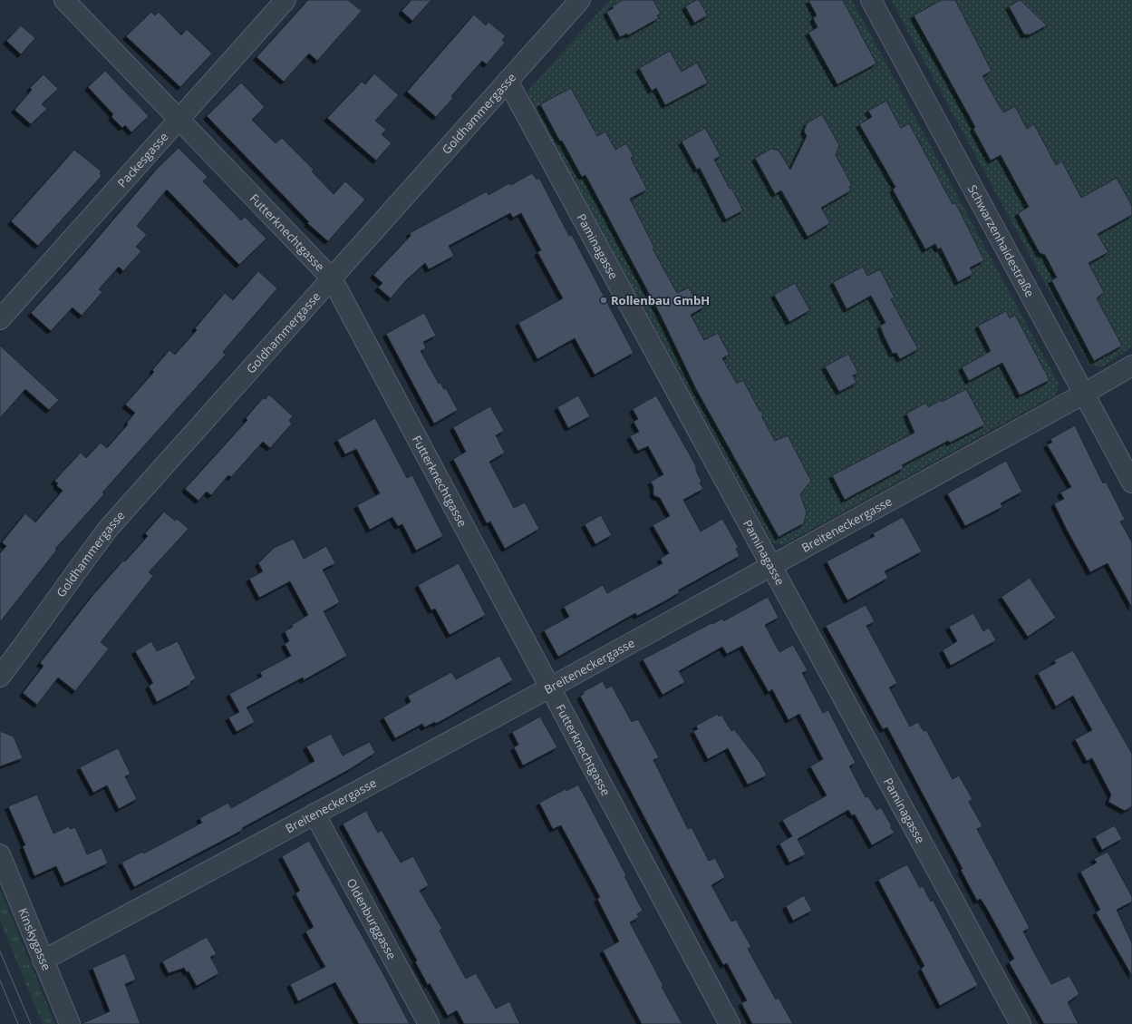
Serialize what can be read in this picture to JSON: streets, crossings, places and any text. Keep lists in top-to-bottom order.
{
  "streets": {
    "street": [
      "Goldhammergasse",
      "Packesgasse",
      "Futterknechtgasse",
      "Schwarzenhaidestraße",
      "Paminagasse",
      "Breiteneckergasse",
      "Oldenburggasse",
      "Kinskygasse"
    ]
  },
  "crossings": [
    ["Goldhammergasse", "Futterknechtgasse"],
    ["Goldhammergasse", "Paminagasse"],
    ["Packesgasse", "Futterknechtgasse"],
    ["Futterknechtgasse", "Breiteneckergasse"],
    ["Schwarzenhaidestraße", "Breiteneckergasse"],
    ["Paminagasse", "Breiteneckergasse"],
    ["Breiteneckergasse", "Oldenburggasse"],
    ["Breiteneckergasse", "Kinskygasse"]
  ],
  "places": ["Rollenbau GmbH"]
}
